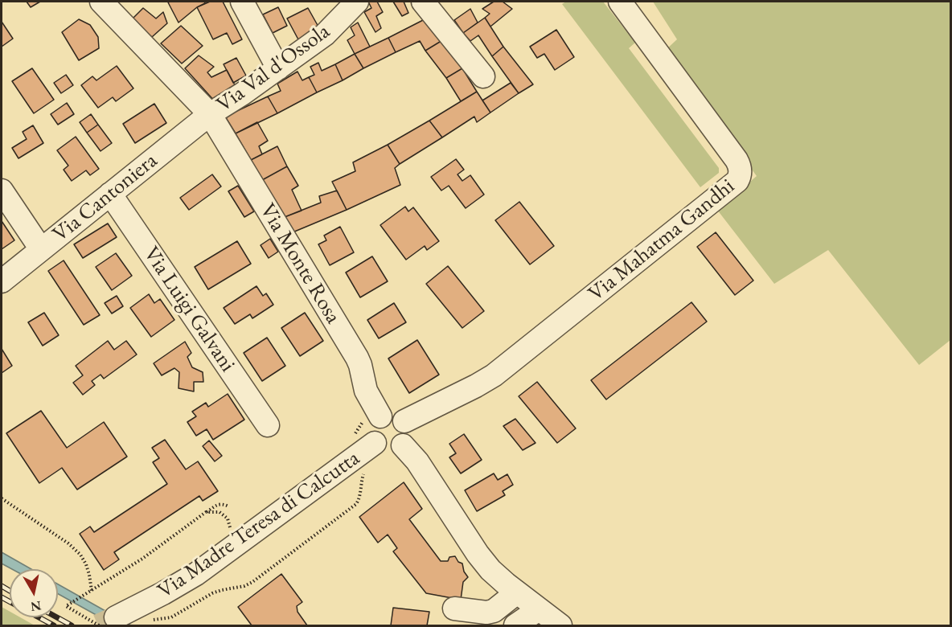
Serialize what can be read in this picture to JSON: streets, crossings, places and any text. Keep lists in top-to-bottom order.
{
  "streets": {
    "street": [
      "Via Val d'Ossola",
      "Via Cantoniera",
      "Via Mahatma Gandhi",
      "Via Monte Rosa",
      "Via Luigi Galvani",
      "Via Madre Teresa di Calcutta"
    ]
  },
  "crossings": [
    ["Via Val d'Ossola", "Via Cantoniera"],
    ["Via Val d'Ossola", "Via Monte Rosa"],
    ["Via Cantoniera", "Via Monte Rosa"],
    ["Via Cantoniera", "Via Luigi Galvani"]
  ],
  "north": "bottom"
}
